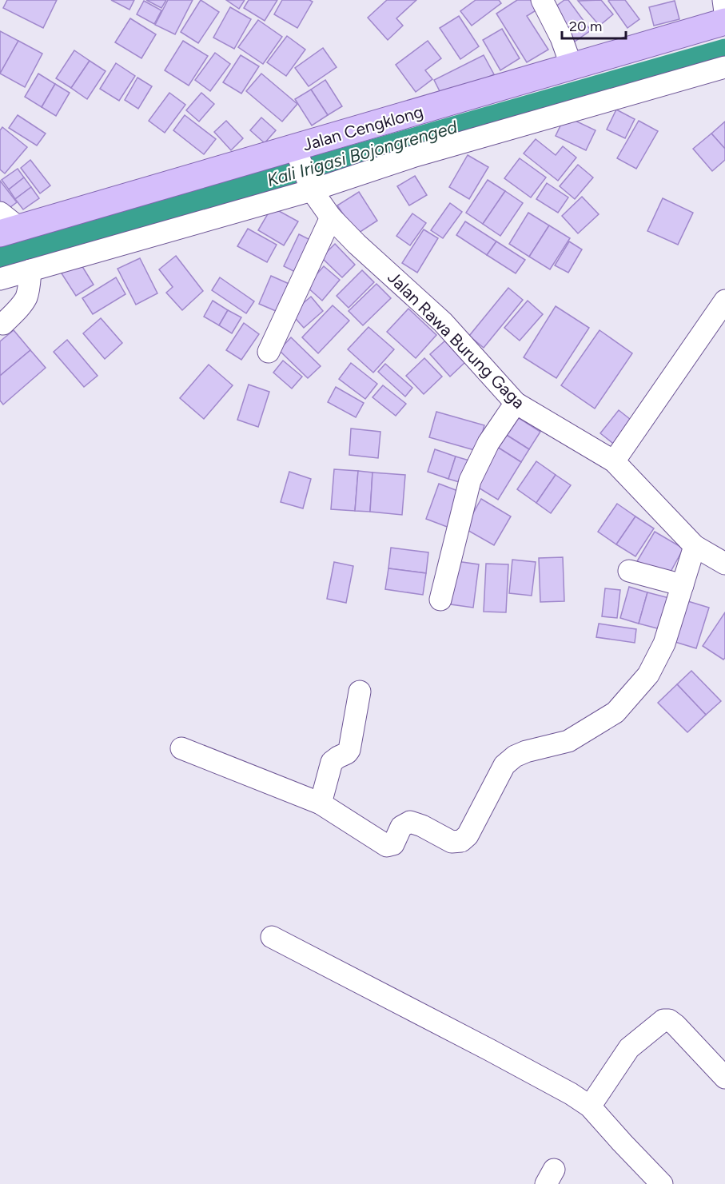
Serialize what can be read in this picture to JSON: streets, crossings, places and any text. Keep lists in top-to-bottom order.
{
  "streets": {
    "main road": ["Jalan Cengklong"],
    "street": ["Jalan Rawa Burung Gaga"]
  },
  "crossings": [
    ["Jalan Cengklong", "Jalan Rawa Burung Gaga"]
  ],
  "water": ["Kali Irigasi Bojongrenged"],
  "scale_bar": "20 m"
}
